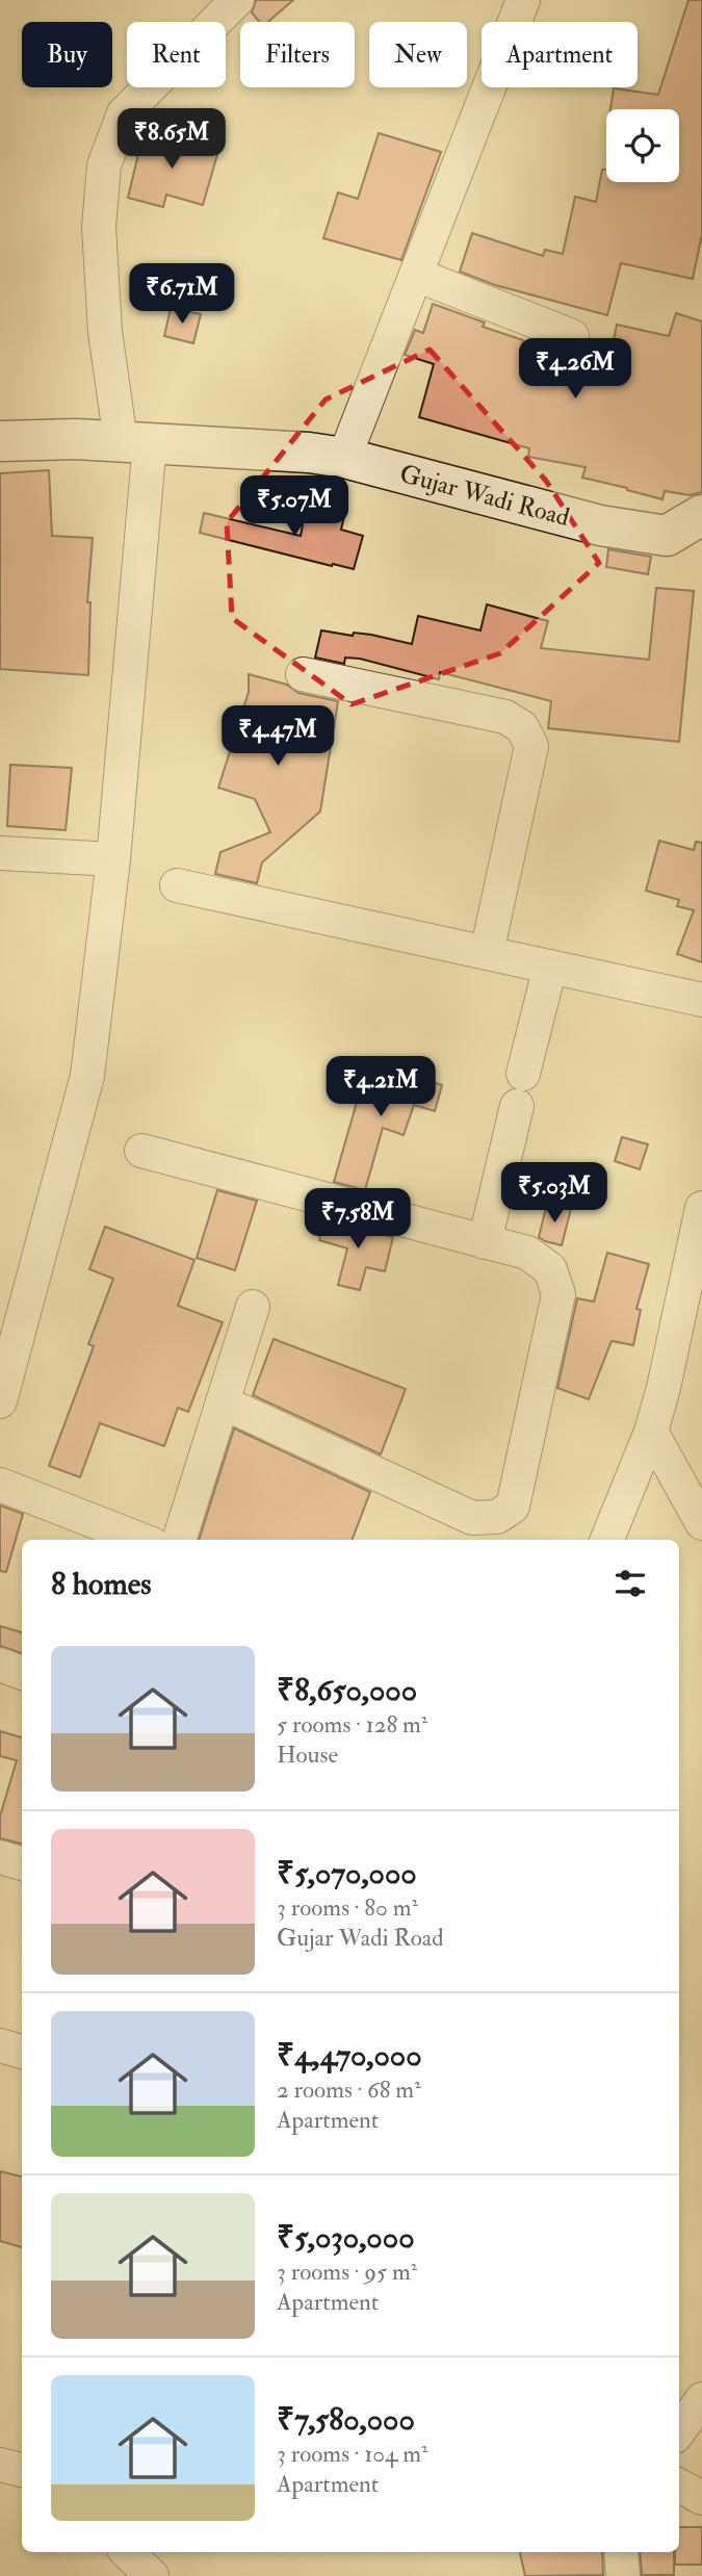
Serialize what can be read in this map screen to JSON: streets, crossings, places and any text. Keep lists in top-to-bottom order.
{
  "streets": {
    "street": ["Gujar Wadi Road"]
  },
  "page": {
    "chip": [
      "Buy",
      "Rent",
      "Filters",
      "New",
      "Apartment"
    ],
    "price": [
      "₹8.65M",
      "₹6.71M",
      "₹4.26M",
      "₹5.07M",
      "₹4.47M",
      "₹4.21M",
      "₹5.03M",
      "₹7.58M"
    ],
    "heading": "8 homes",
    "list": [
      {
        "name": "₹8,650,000",
        "note": "5 rooms · 128 m² · House"
      },
      {
        "name": "₹5,070,000",
        "note": "3 rooms · 80 m² · Gujar Wadi Road"
      },
      {
        "name": "₹4,470,000",
        "note": "2 rooms · 68 m² · Apartment"
      },
      {
        "name": "₹5,030,000",
        "note": "3 rooms · 95 m² · Apartment"
      },
      {
        "name": "₹7,580,000",
        "note": "3 rooms · 104 m² · Apartment"
      }
    ]
  }
}
